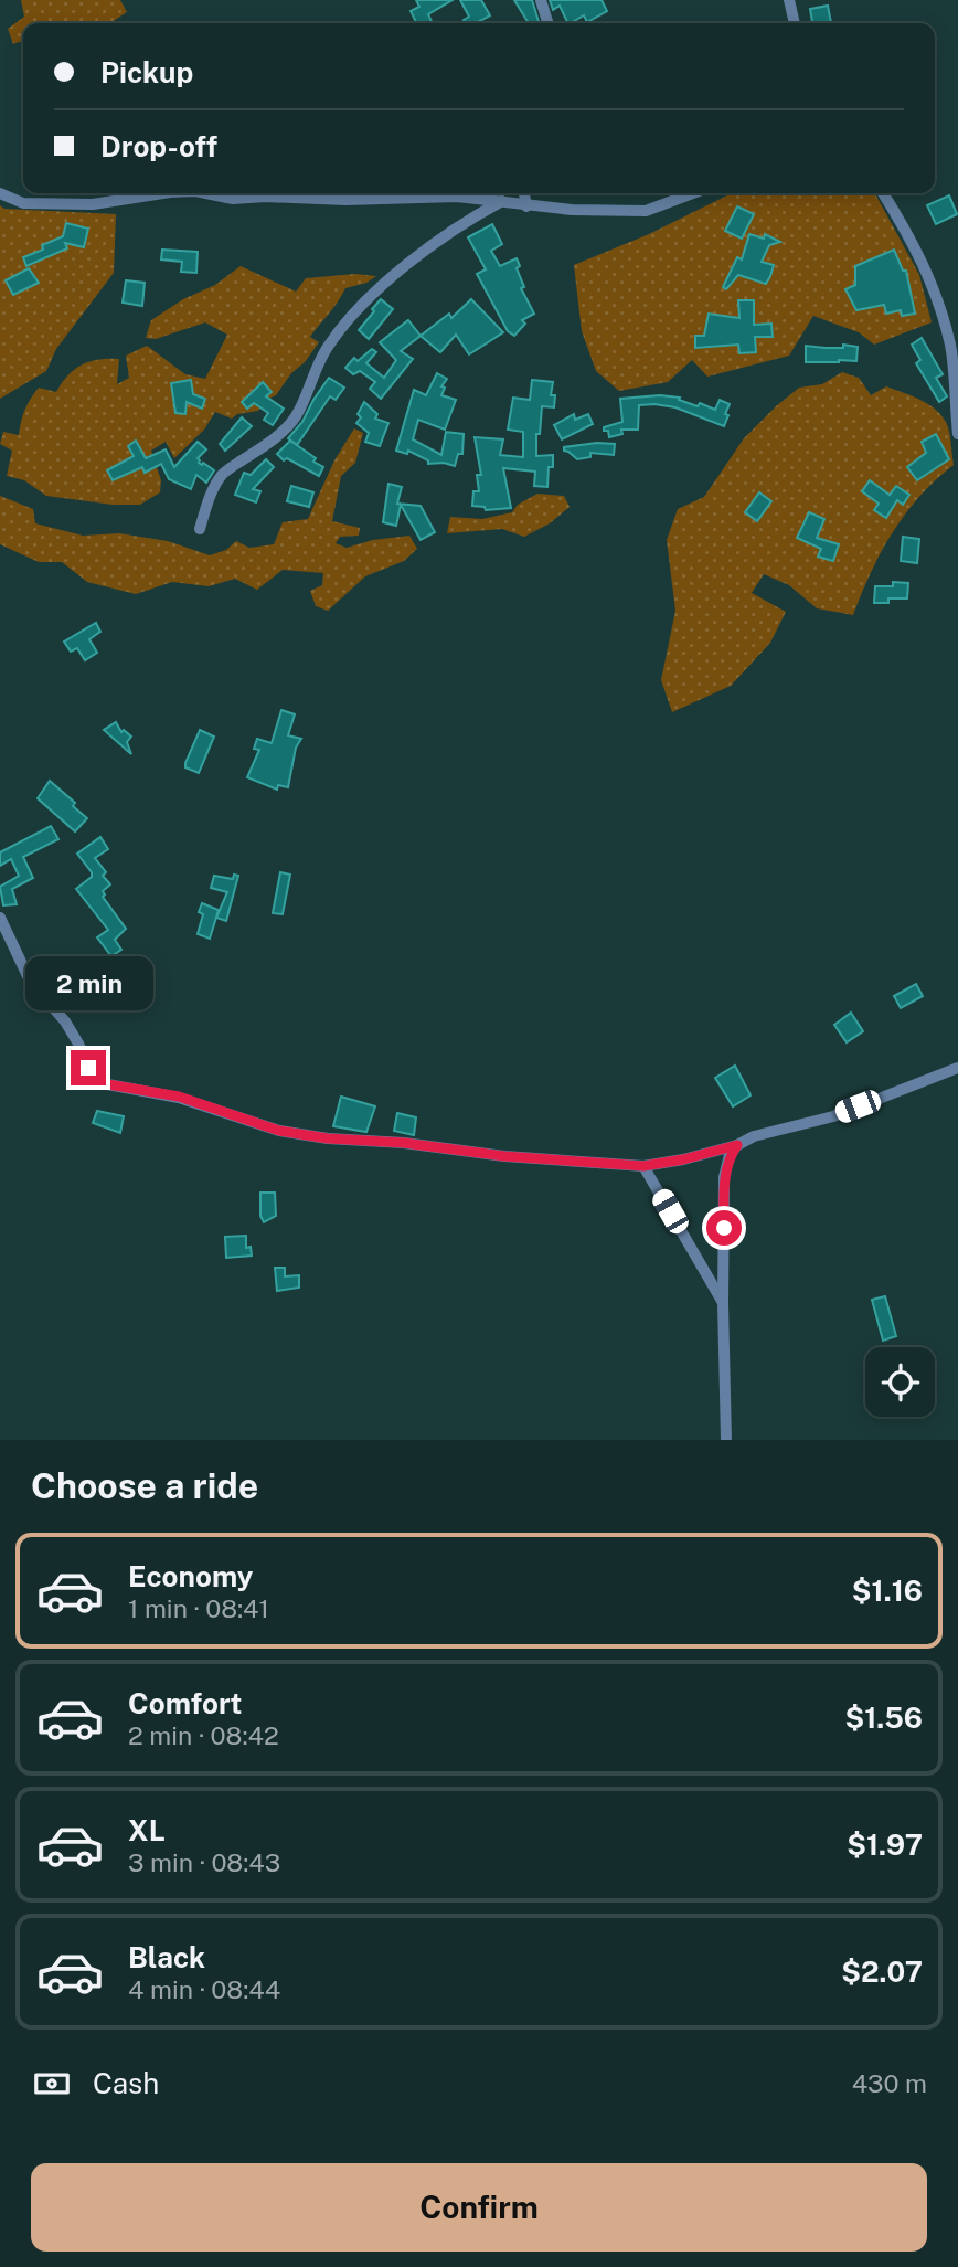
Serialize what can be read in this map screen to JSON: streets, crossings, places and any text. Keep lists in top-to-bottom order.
{
  "page": {
    "banner": ["Pickup", "Drop-off"],
    "bubble": "2 min",
    "heading": "Choose a ride",
    "list": [
      {
        "name": "Economy",
        "note": "1 min · 08:41",
        "value": "$1.16"
      },
      {
        "name": "Comfort",
        "note": "2 min · 08:42",
        "value": "$1.56"
      },
      {
        "name": "XL",
        "note": "3 min · 08:43",
        "value": "$1.97"
      },
      {
        "name": "Black",
        "note": "4 min · 08:44",
        "value": "$2.07"
      }
    ],
    "pay": ["Cash", "430 m"],
    "buttons": "Confirm"
  }
}
